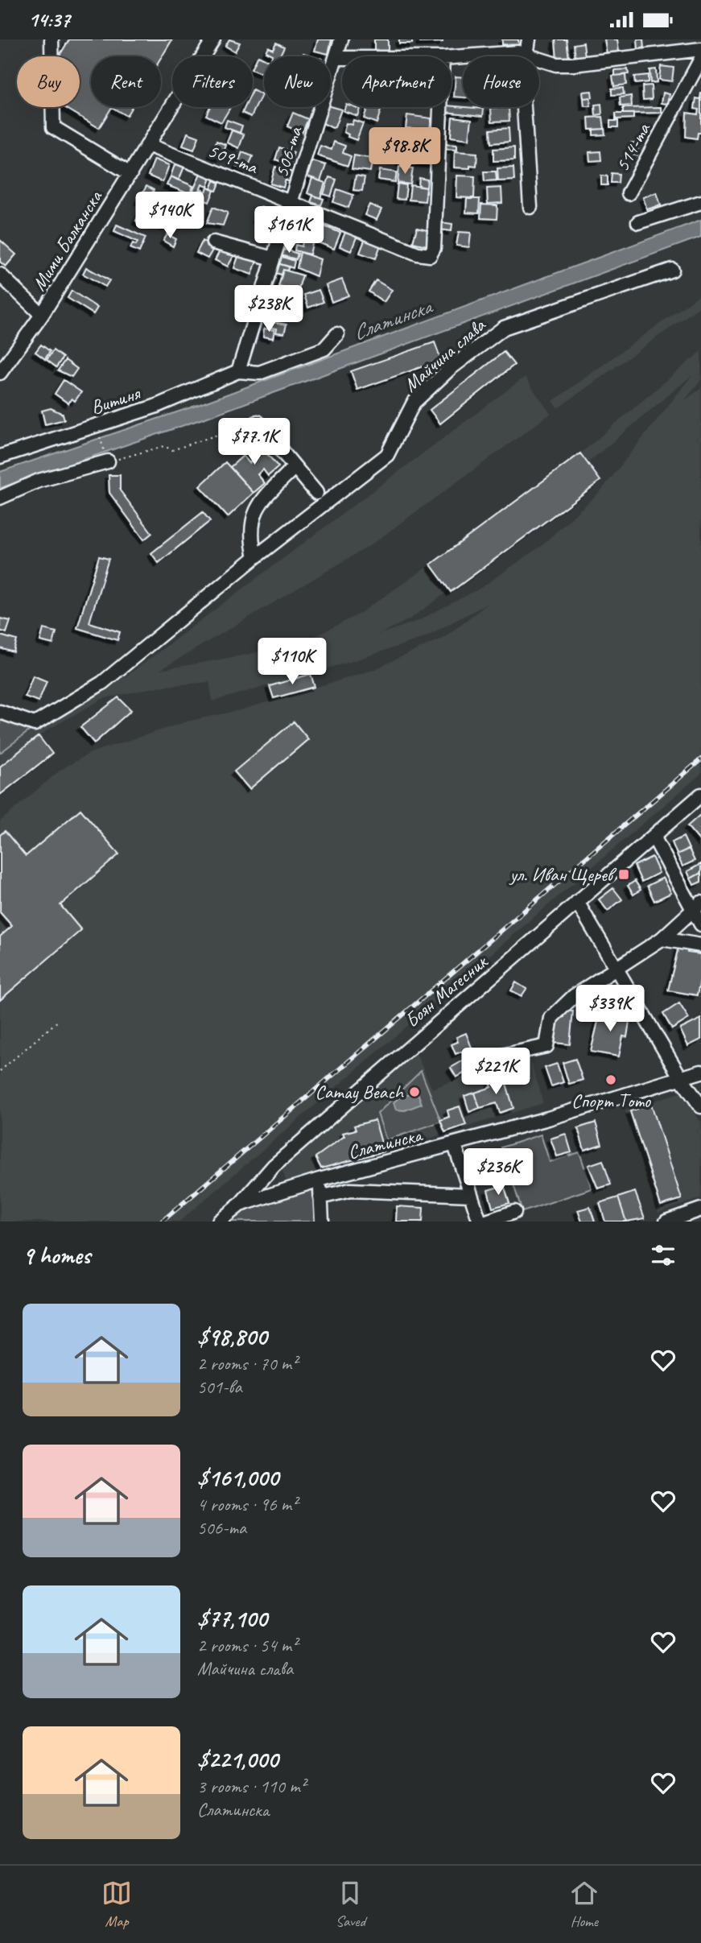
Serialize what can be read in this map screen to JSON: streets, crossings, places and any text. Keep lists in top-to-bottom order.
{
  "streets": {
    "street": [
      "514-та",
      "506-та",
      "509-та",
      "Мими Балканска",
      "Майчина слава",
      "Витиня",
      "Боян Магесник",
      "Слатинска"
    ]
  },
  "crossings": [
    ["506-та", "509-та"],
    ["506-та", "Витиня"],
    ["509-та", "Мими Балканска"],
    ["Боян Магесник", "Слатинска"]
  ],
  "water": ["Слатинска"],
  "places": {
    "transit": ["ул. Иван Щерев"],
    "other": ["Спорт Тото", "Camay Beach"]
  },
  "page": {
    "status": "14:37",
    "chip": [
      "Buy",
      "Rent",
      "Filters",
      "New",
      "Apartment",
      "House"
    ],
    "price": [
      "$98.8K",
      "$140K",
      "$161K",
      "$238K",
      "$77.1K",
      "$110K",
      "$339K",
      "$221K",
      "$236K"
    ],
    "heading": "9 homes",
    "list": [
      {
        "name": "$98,800",
        "note": "2 rooms · 70 m² · 501-ва"
      },
      {
        "name": "$161,000",
        "note": "4 rooms · 96 m² · 506-та"
      },
      {
        "name": "$77,100",
        "note": "2 rooms · 54 m² · Майчина слава"
      },
      {
        "name": "$221,000",
        "note": "3 rooms · 110 m² · Слатинска"
      }
    ],
    "tabs": ["Map", "Saved", "Home"]
  }
}
